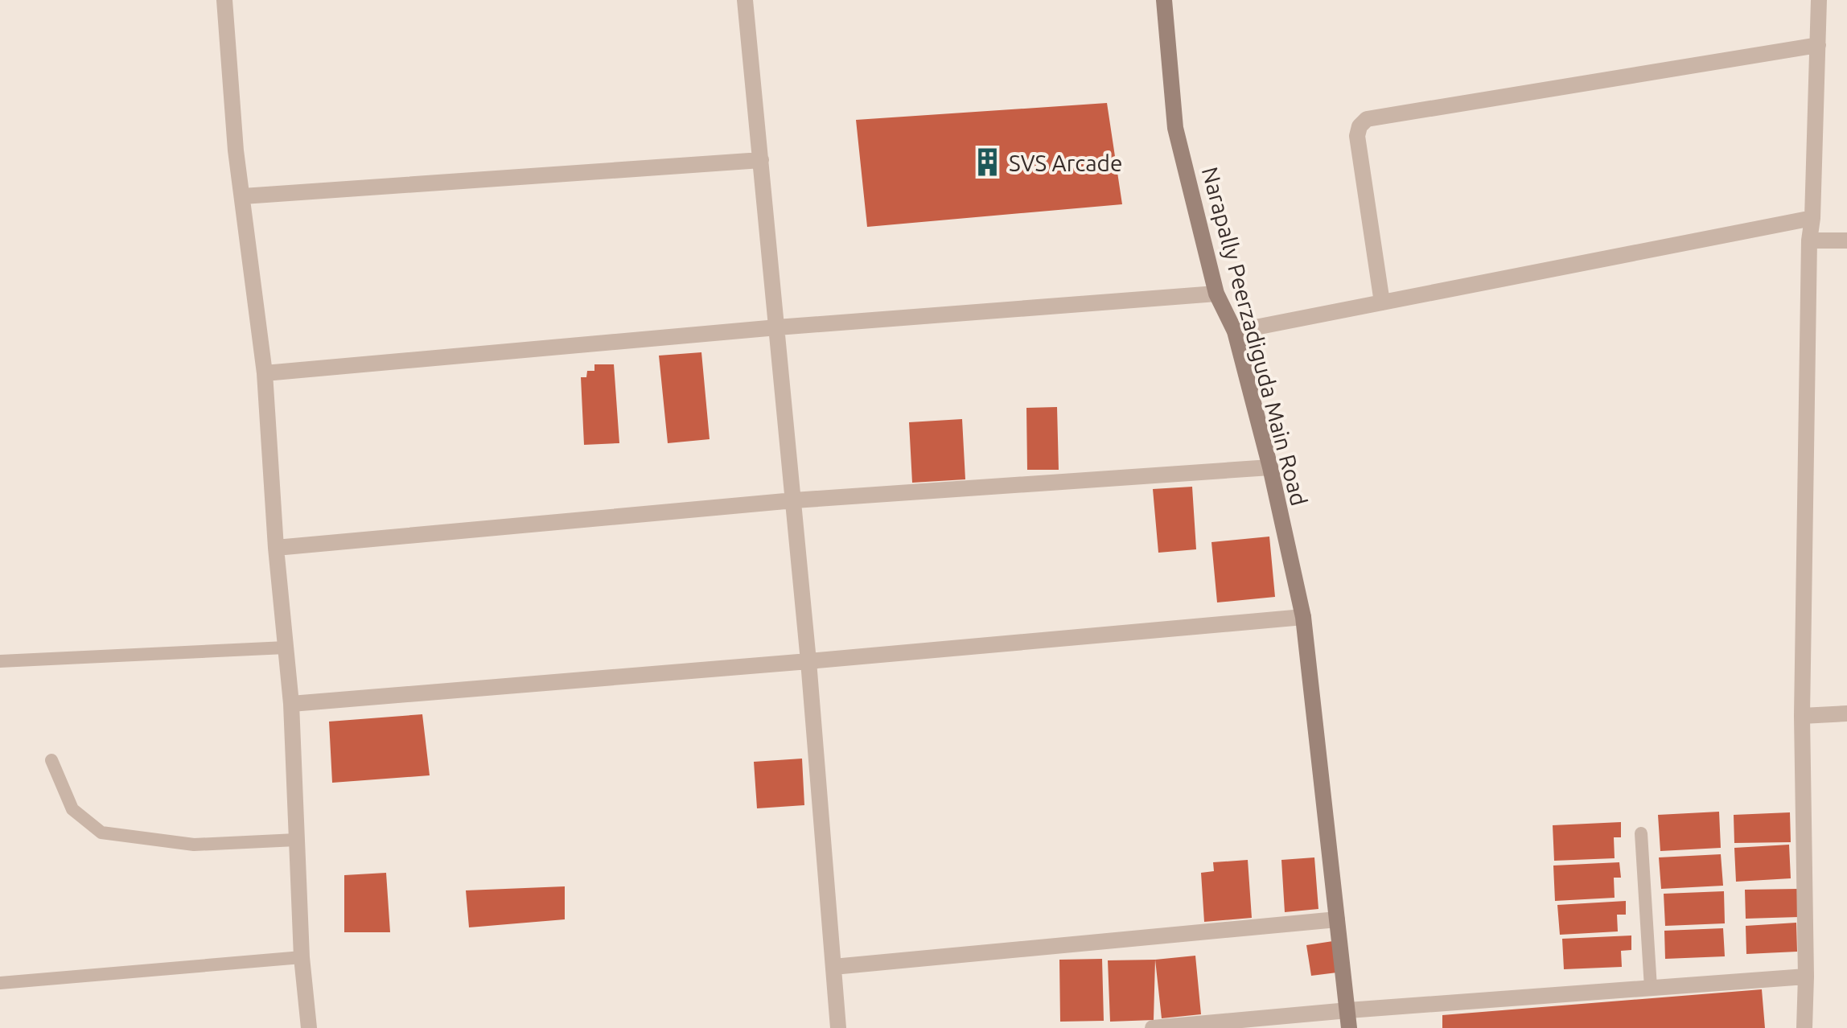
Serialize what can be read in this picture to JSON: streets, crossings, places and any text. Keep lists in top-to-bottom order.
{
  "streets": {
    "street": ["Narapally Peerzadiguda Main Road"]
  },
  "places": {
    "building": ["SVS Arcade"]
  }
}
